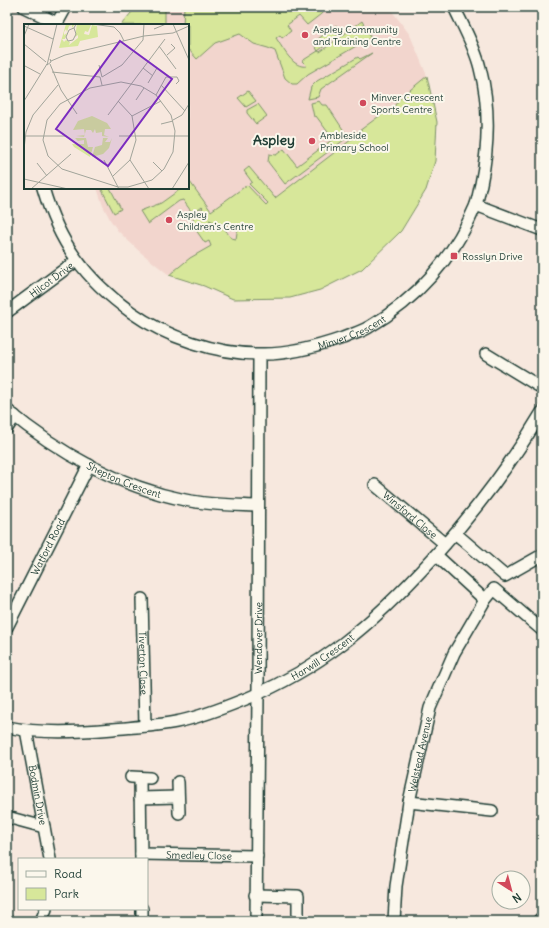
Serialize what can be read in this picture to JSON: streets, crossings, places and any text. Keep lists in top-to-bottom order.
{
  "streets": {
    "street": [
      "Hilcot Drive",
      "Minver Crescent",
      "Shepton Crescent",
      "Winsford Close",
      "Watford Road",
      "Wendover Drive",
      "Harwill Crescent",
      "Tiverton Close",
      "Welstead Avenue",
      "Bodmin Drive",
      "Smedley Close"
    ]
  },
  "crossings": [
    ["Hilcot Drive", "Minver Crescent"],
    ["Minver Crescent", "Wendover Drive"],
    ["Shepton Crescent", "Watford Road"],
    ["Shepton Crescent", "Wendover Drive"],
    ["Winsford Close", "Harwill Crescent"],
    ["Wendover Drive", "Harwill Crescent"],
    ["Wendover Drive", "Smedley Close"],
    ["Harwill Crescent", "Tiverton Close"],
    ["Harwill Crescent", "Bodmin Drive"]
  ],
  "districts": ["Aspley"],
  "places": {
    "other": [
      "Aspley Community and Training Centre",
      "Minver Crescent Sports Centre",
      "Ambleside Primary School",
      "Aspley Children's Centre"
    ],
    "transit": ["Rosslyn Drive"]
  },
  "legend": ["Road", "Park"],
  "north": "bottom right"
}
